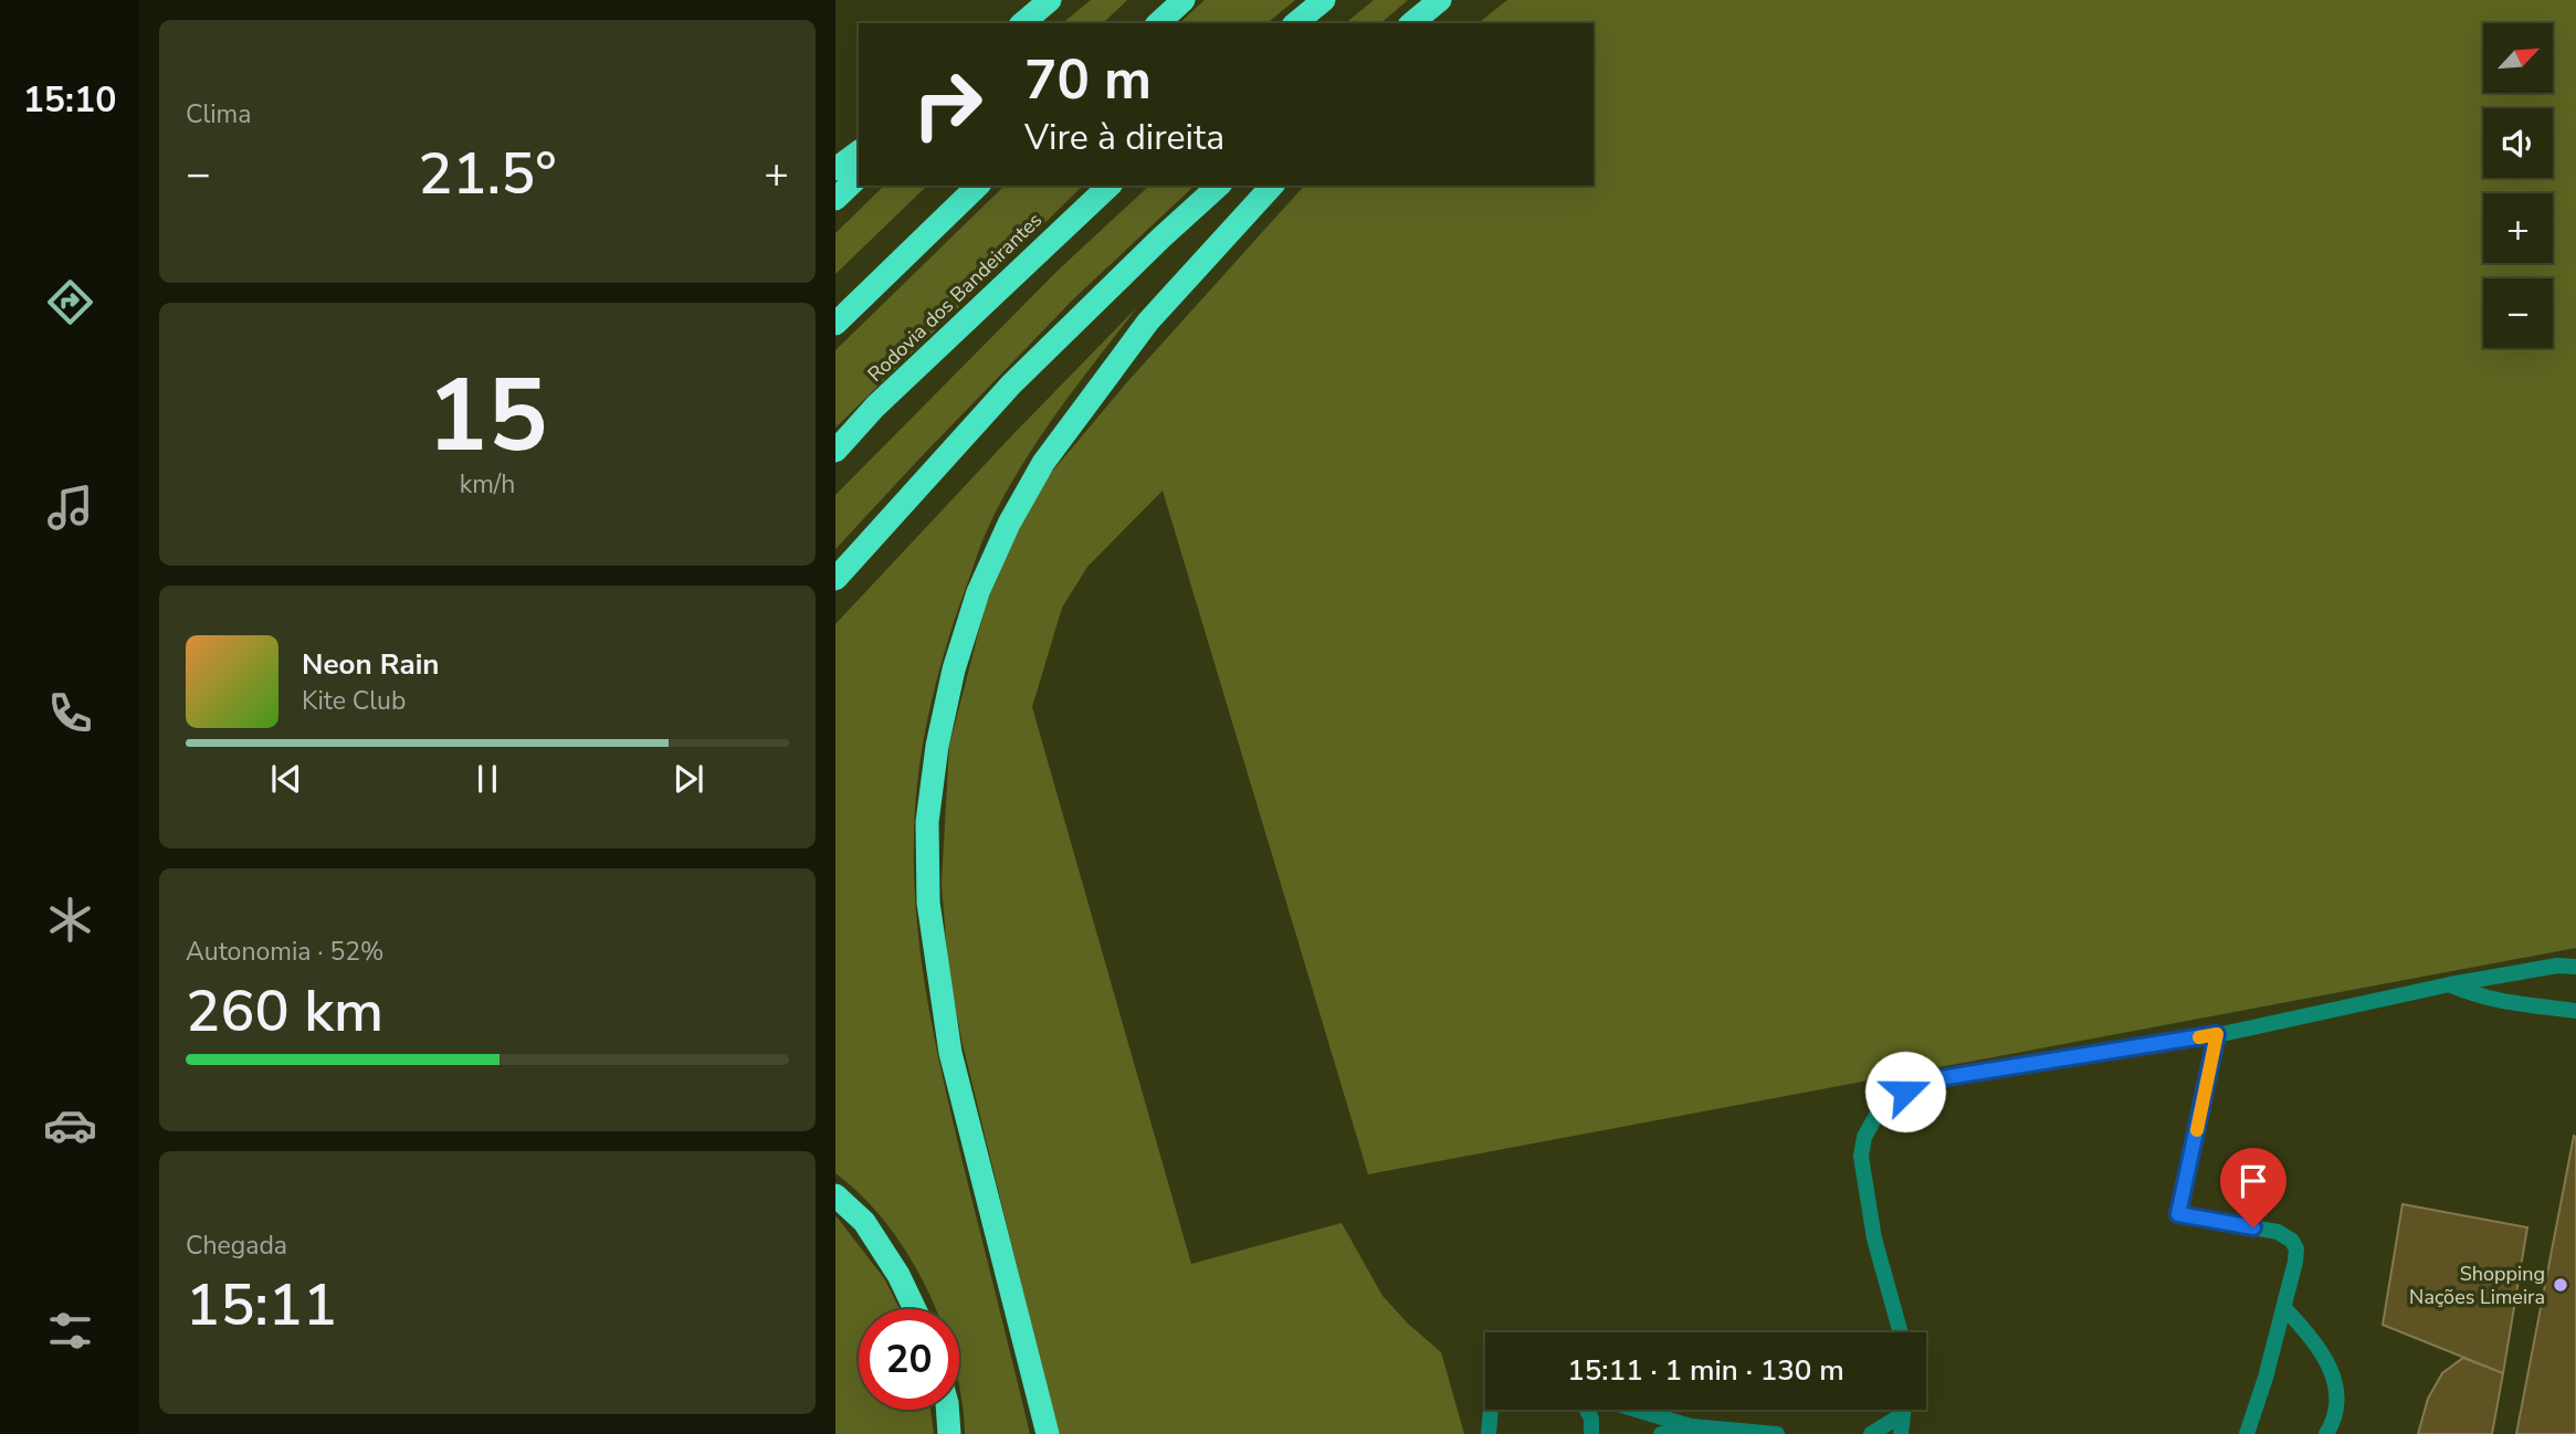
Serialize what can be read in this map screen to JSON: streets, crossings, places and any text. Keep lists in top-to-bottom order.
{
  "streets": {
    "highway": ["Rodovia dos Bandeirantes"]
  },
  "places": ["Shopping Nações Limeira"],
  "north": "top right",
  "page": {
    "tabs": "15:10",
    "tile": [
      "Clima",
      ["15", "km/h"],
      ["Autonomia · 52%", "260 km"],
      ["Chegada", "15:11"]
    ],
    "map_buttons": ["+", "−"],
    "turn": ["70 m", "Vire à direita"],
    "heat": ["−", "21.5°", "+"],
    "song": ["Neon Rain", "Kite Club"],
    "limit": "20",
    "trip": "15:11 · 1 min · 130 m"
  }
}
